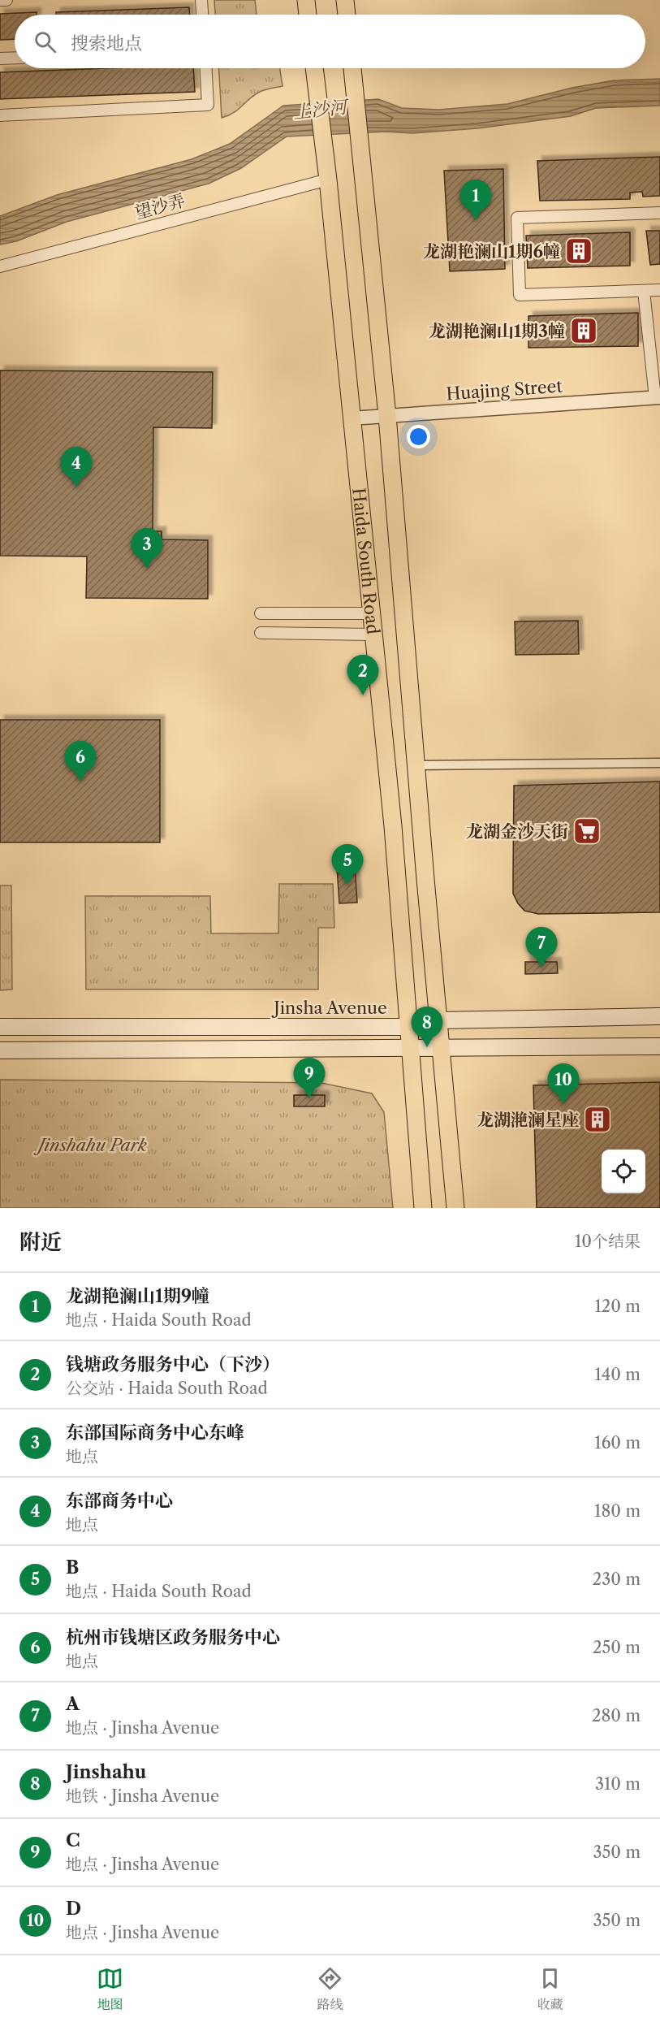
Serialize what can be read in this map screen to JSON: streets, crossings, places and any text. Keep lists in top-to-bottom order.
{
  "streets": {
    "main road": ["Haida South Road", "Jinsha Avenue"],
    "street": ["望沙弄", "Huajing Street"]
  },
  "crossings": [
    ["望沙弄", "Haida South Road"],
    ["Huajing Street", "Haida South Road"],
    ["Haida South Road", "Jinsha Avenue"]
  ],
  "water": ["上沙河"],
  "parks": ["Jinshahu Park"],
  "places": {
    "building": ["龙湖艳澜山1期6幢", "龙湖艳澜山1期3幢", "龙湖滟澜星座"],
    "supermarket": ["龙湖金沙天街"]
  },
  "page": {
    "search": "搜索地点",
    "pins": [
      "1",
      "4",
      "3",
      "2",
      "6",
      "5",
      "7",
      "8",
      "9",
      "10"
    ],
    "heading": ["附近", "10个结果"],
    "list": [
      {
        "mark": "1",
        "name": "龙湖艳澜山1期9幢",
        "note": "地点 · Haida South Road",
        "value": "120 m"
      },
      {
        "mark": "2",
        "name": "钱塘政务服务中心（下沙）",
        "note": "公交站 · Haida South Road",
        "value": "140 m"
      },
      {
        "mark": "3",
        "name": "东部国际商务中心东峰",
        "note": "地点",
        "value": "160 m"
      },
      {
        "mark": "4",
        "name": "东部商务中心",
        "note": "地点",
        "value": "180 m"
      },
      {
        "mark": "5",
        "name": "B",
        "note": "地点 · Haida South Road",
        "value": "230 m"
      },
      {
        "mark": "6",
        "name": "杭州市钱塘区政务服务中心",
        "note": "地点",
        "value": "250 m"
      },
      {
        "mark": "7",
        "name": "A",
        "note": "地点 · Jinsha Avenue",
        "value": "280 m"
      },
      {
        "mark": "8",
        "name": "Jinshahu",
        "note": "地铁 · Jinsha Avenue",
        "value": "310 m"
      },
      {
        "mark": "9",
        "name": "C",
        "note": "地点 · Jinsha Avenue",
        "value": "350 m"
      },
      {
        "mark": "10",
        "name": "D",
        "note": "地点 · Jinsha Avenue",
        "value": "350 m"
      }
    ],
    "nav": ["地图", "路线", "收藏"]
  }
}
